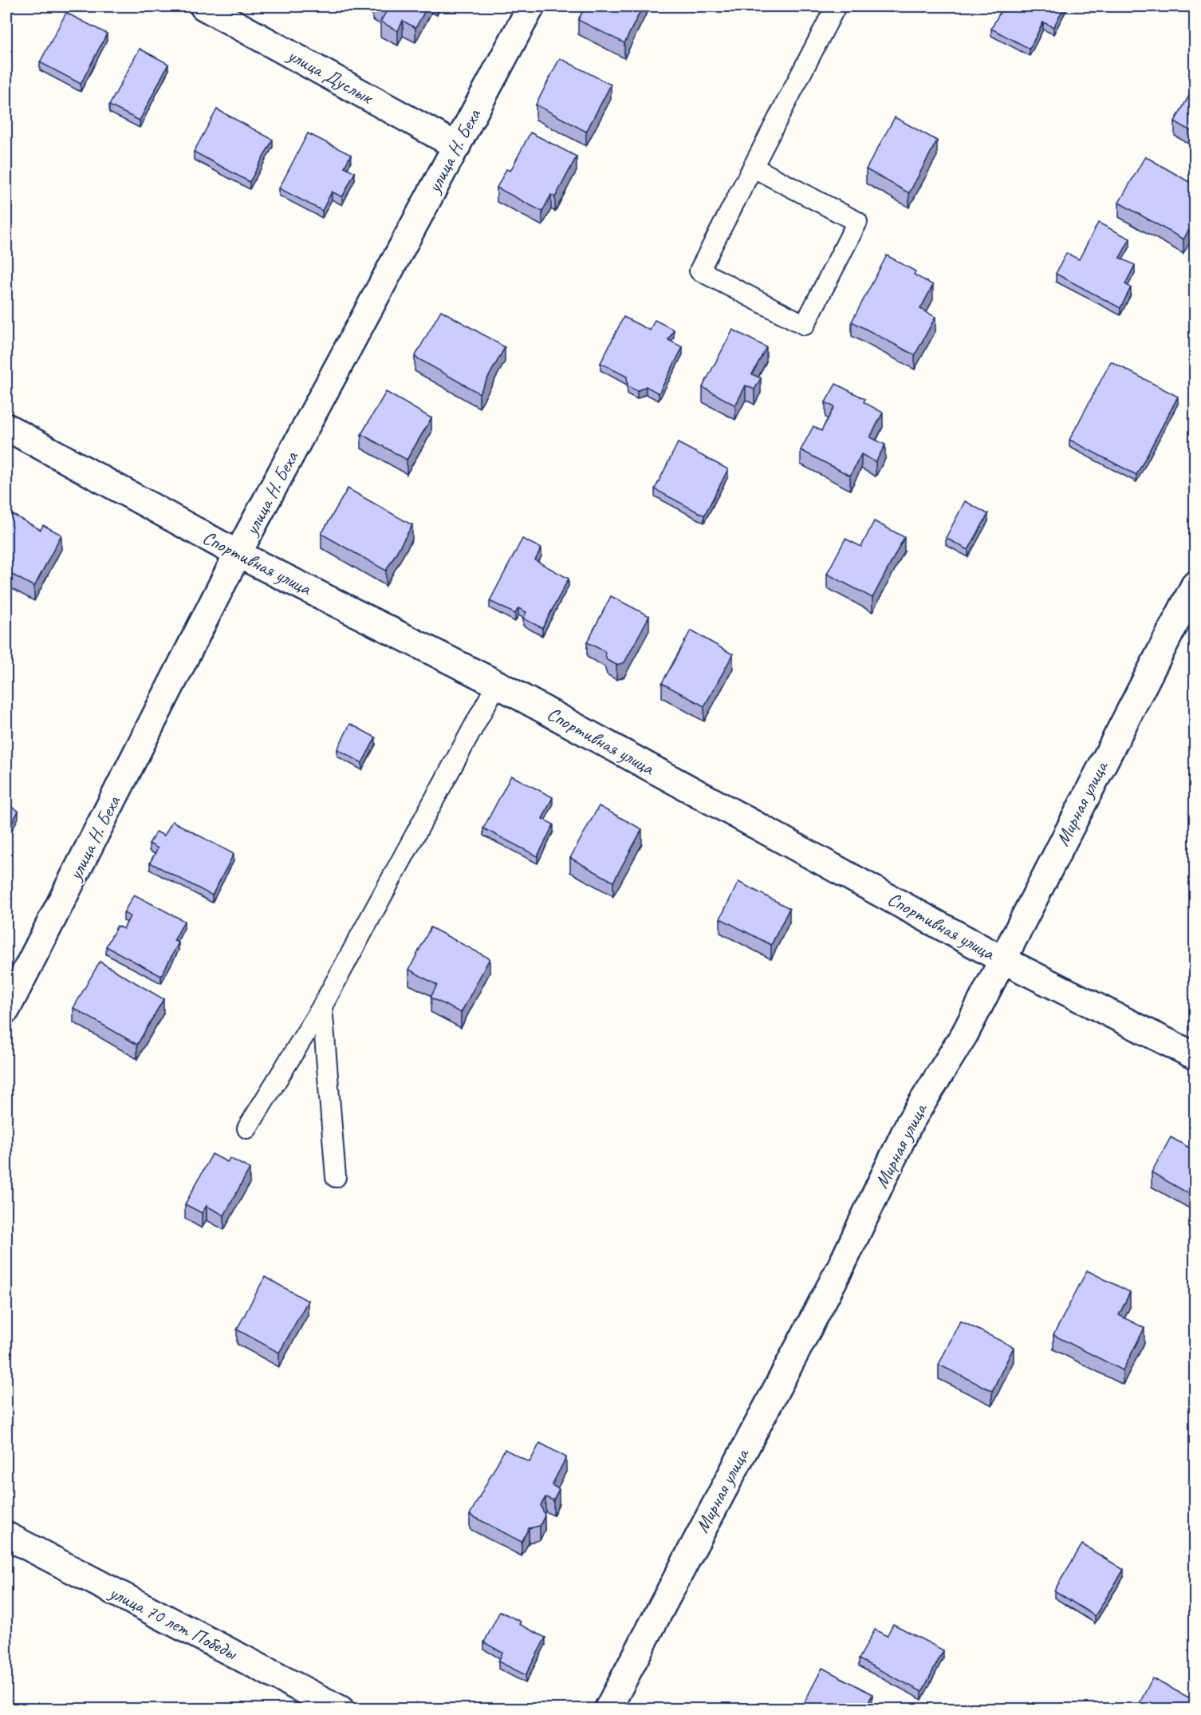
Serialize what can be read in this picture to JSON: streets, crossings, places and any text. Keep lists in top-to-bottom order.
{
  "streets": {
    "street": [
      "улица Дуслык",
      "улица Н. Беха",
      "Спортивная улица",
      "Мирная улица",
      "улица 70 лет Победы"
    ]
  },
  "crossings": [
    ["улица Дуслык", "улица Н. Беха"],
    ["улица Н. Беха", "Спортивная улица"],
    ["Спортивная улица", "Мирная улица"]
  ]
}
